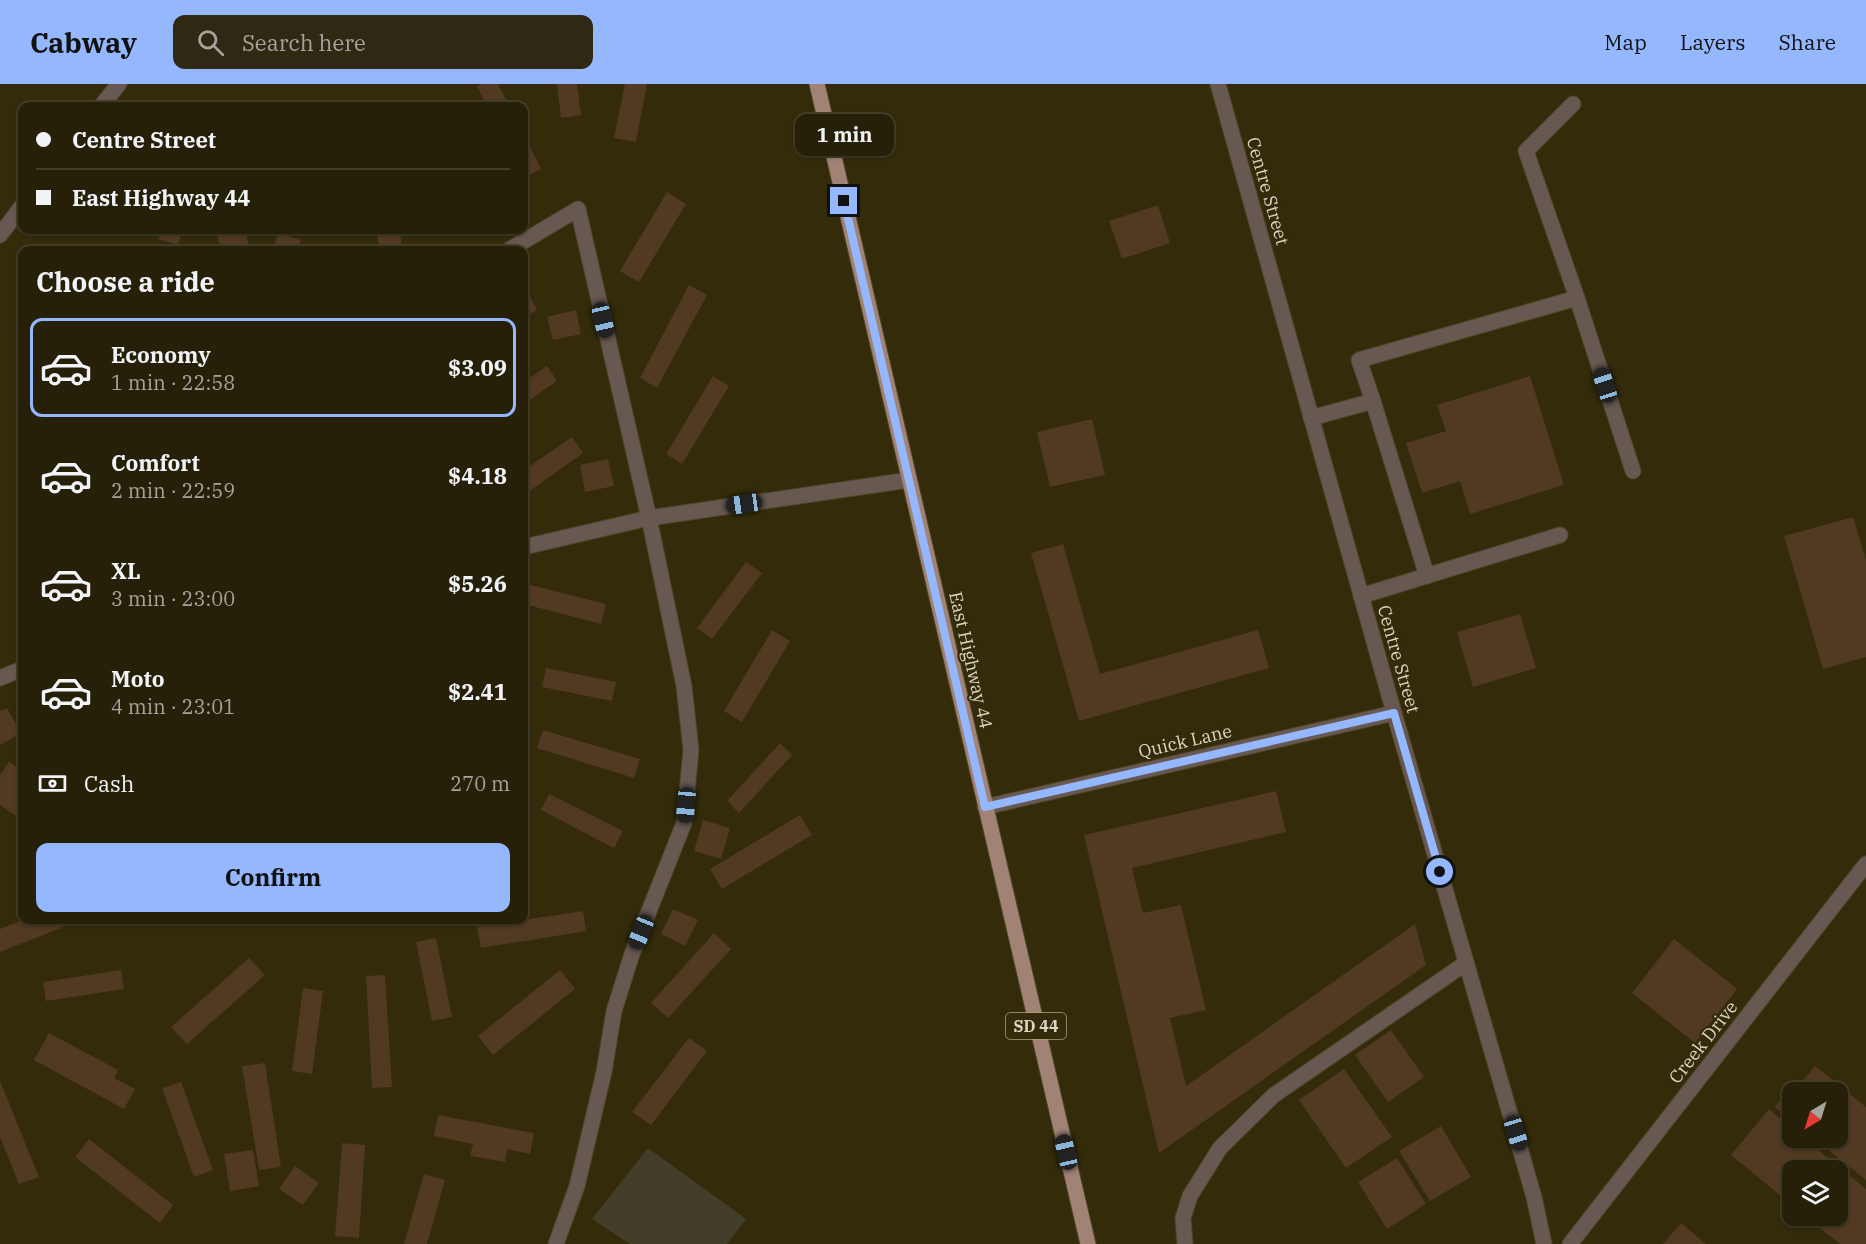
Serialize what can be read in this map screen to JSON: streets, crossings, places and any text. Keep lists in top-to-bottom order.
{
  "streets": {
    "main road": ["East Highway 44", "SD 44"],
    "street": ["Centre Street", "Quick Lane", "Creek Drive"]
  },
  "crossings": [
    ["Centre Street", "Quick Lane"],
    ["East Highway 44", "Quick Lane"]
  ],
  "north": "bottom left",
  "page": {
    "header": "Cabway",
    "search": "Search here",
    "nav": ["Map", "Layers", "Share"],
    "banner": ["Centre Street", "East Highway 44"],
    "bubble": "1 min",
    "heading": "Choose a ride",
    "list": [
      {
        "name": "Economy",
        "note": "1 min · 22:58",
        "value": "$3.09"
      },
      {
        "name": "Comfort",
        "note": "2 min · 22:59",
        "value": "$4.18"
      },
      {
        "name": "XL",
        "note": "3 min · 23:00",
        "value": "$5.26"
      },
      {
        "name": "Moto",
        "note": "4 min · 23:01",
        "value": "$2.41"
      }
    ],
    "pay": ["Cash", "270 m"],
    "buttons": "Confirm"
  }
}
